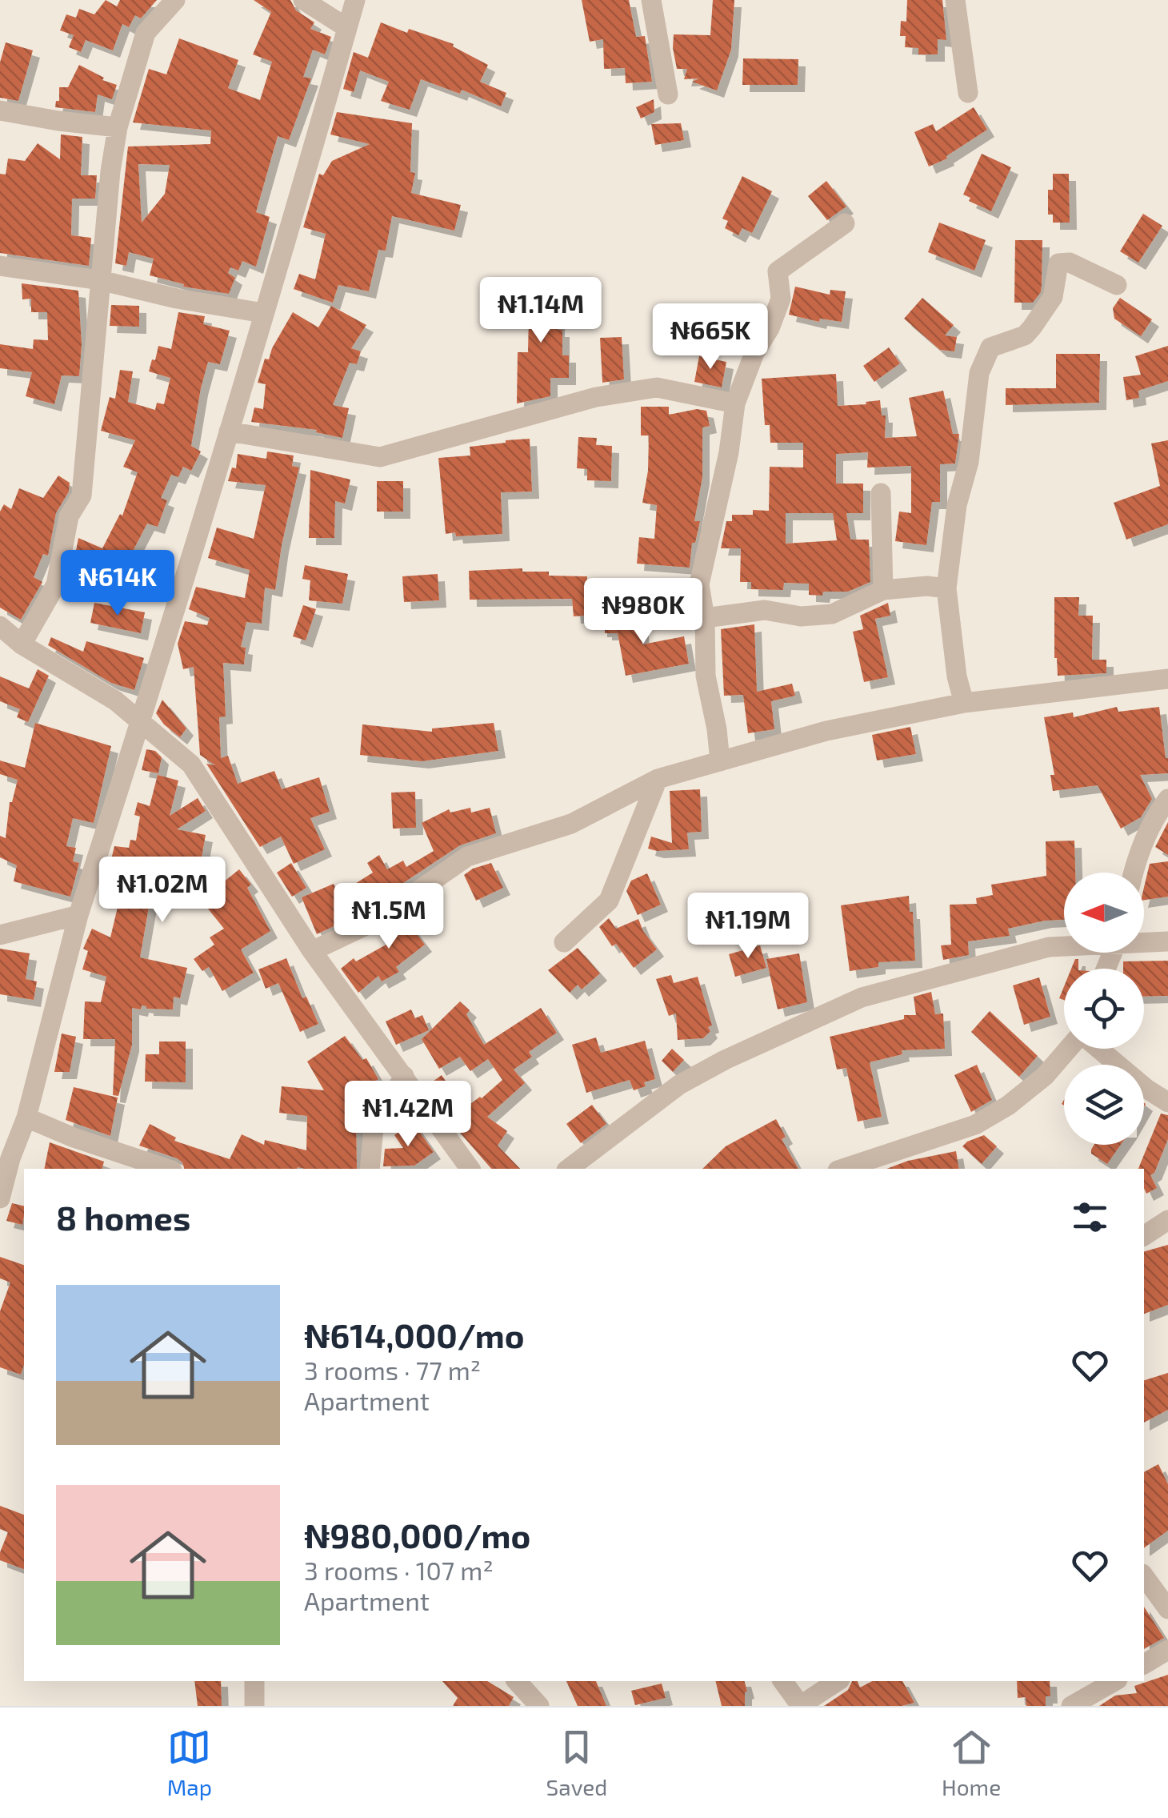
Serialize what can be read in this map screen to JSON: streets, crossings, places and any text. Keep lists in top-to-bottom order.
{
  "north": "left",
  "page": {
    "price": [
      "₦1.14M",
      "₦665K",
      "₦614K",
      "₦980K",
      "₦1.02M",
      "₦1.5M",
      "₦1.19M",
      "₦1.42M"
    ],
    "heading": "8 homes",
    "list": [
      {
        "name": "₦614,000/mo",
        "note": "3 rooms · 77 m² · Apartment"
      },
      {
        "name": "₦980,000/mo",
        "note": "3 rooms · 107 m² · Apartment"
      }
    ],
    "tabs": ["Map", "Saved", "Home"]
  }
}
